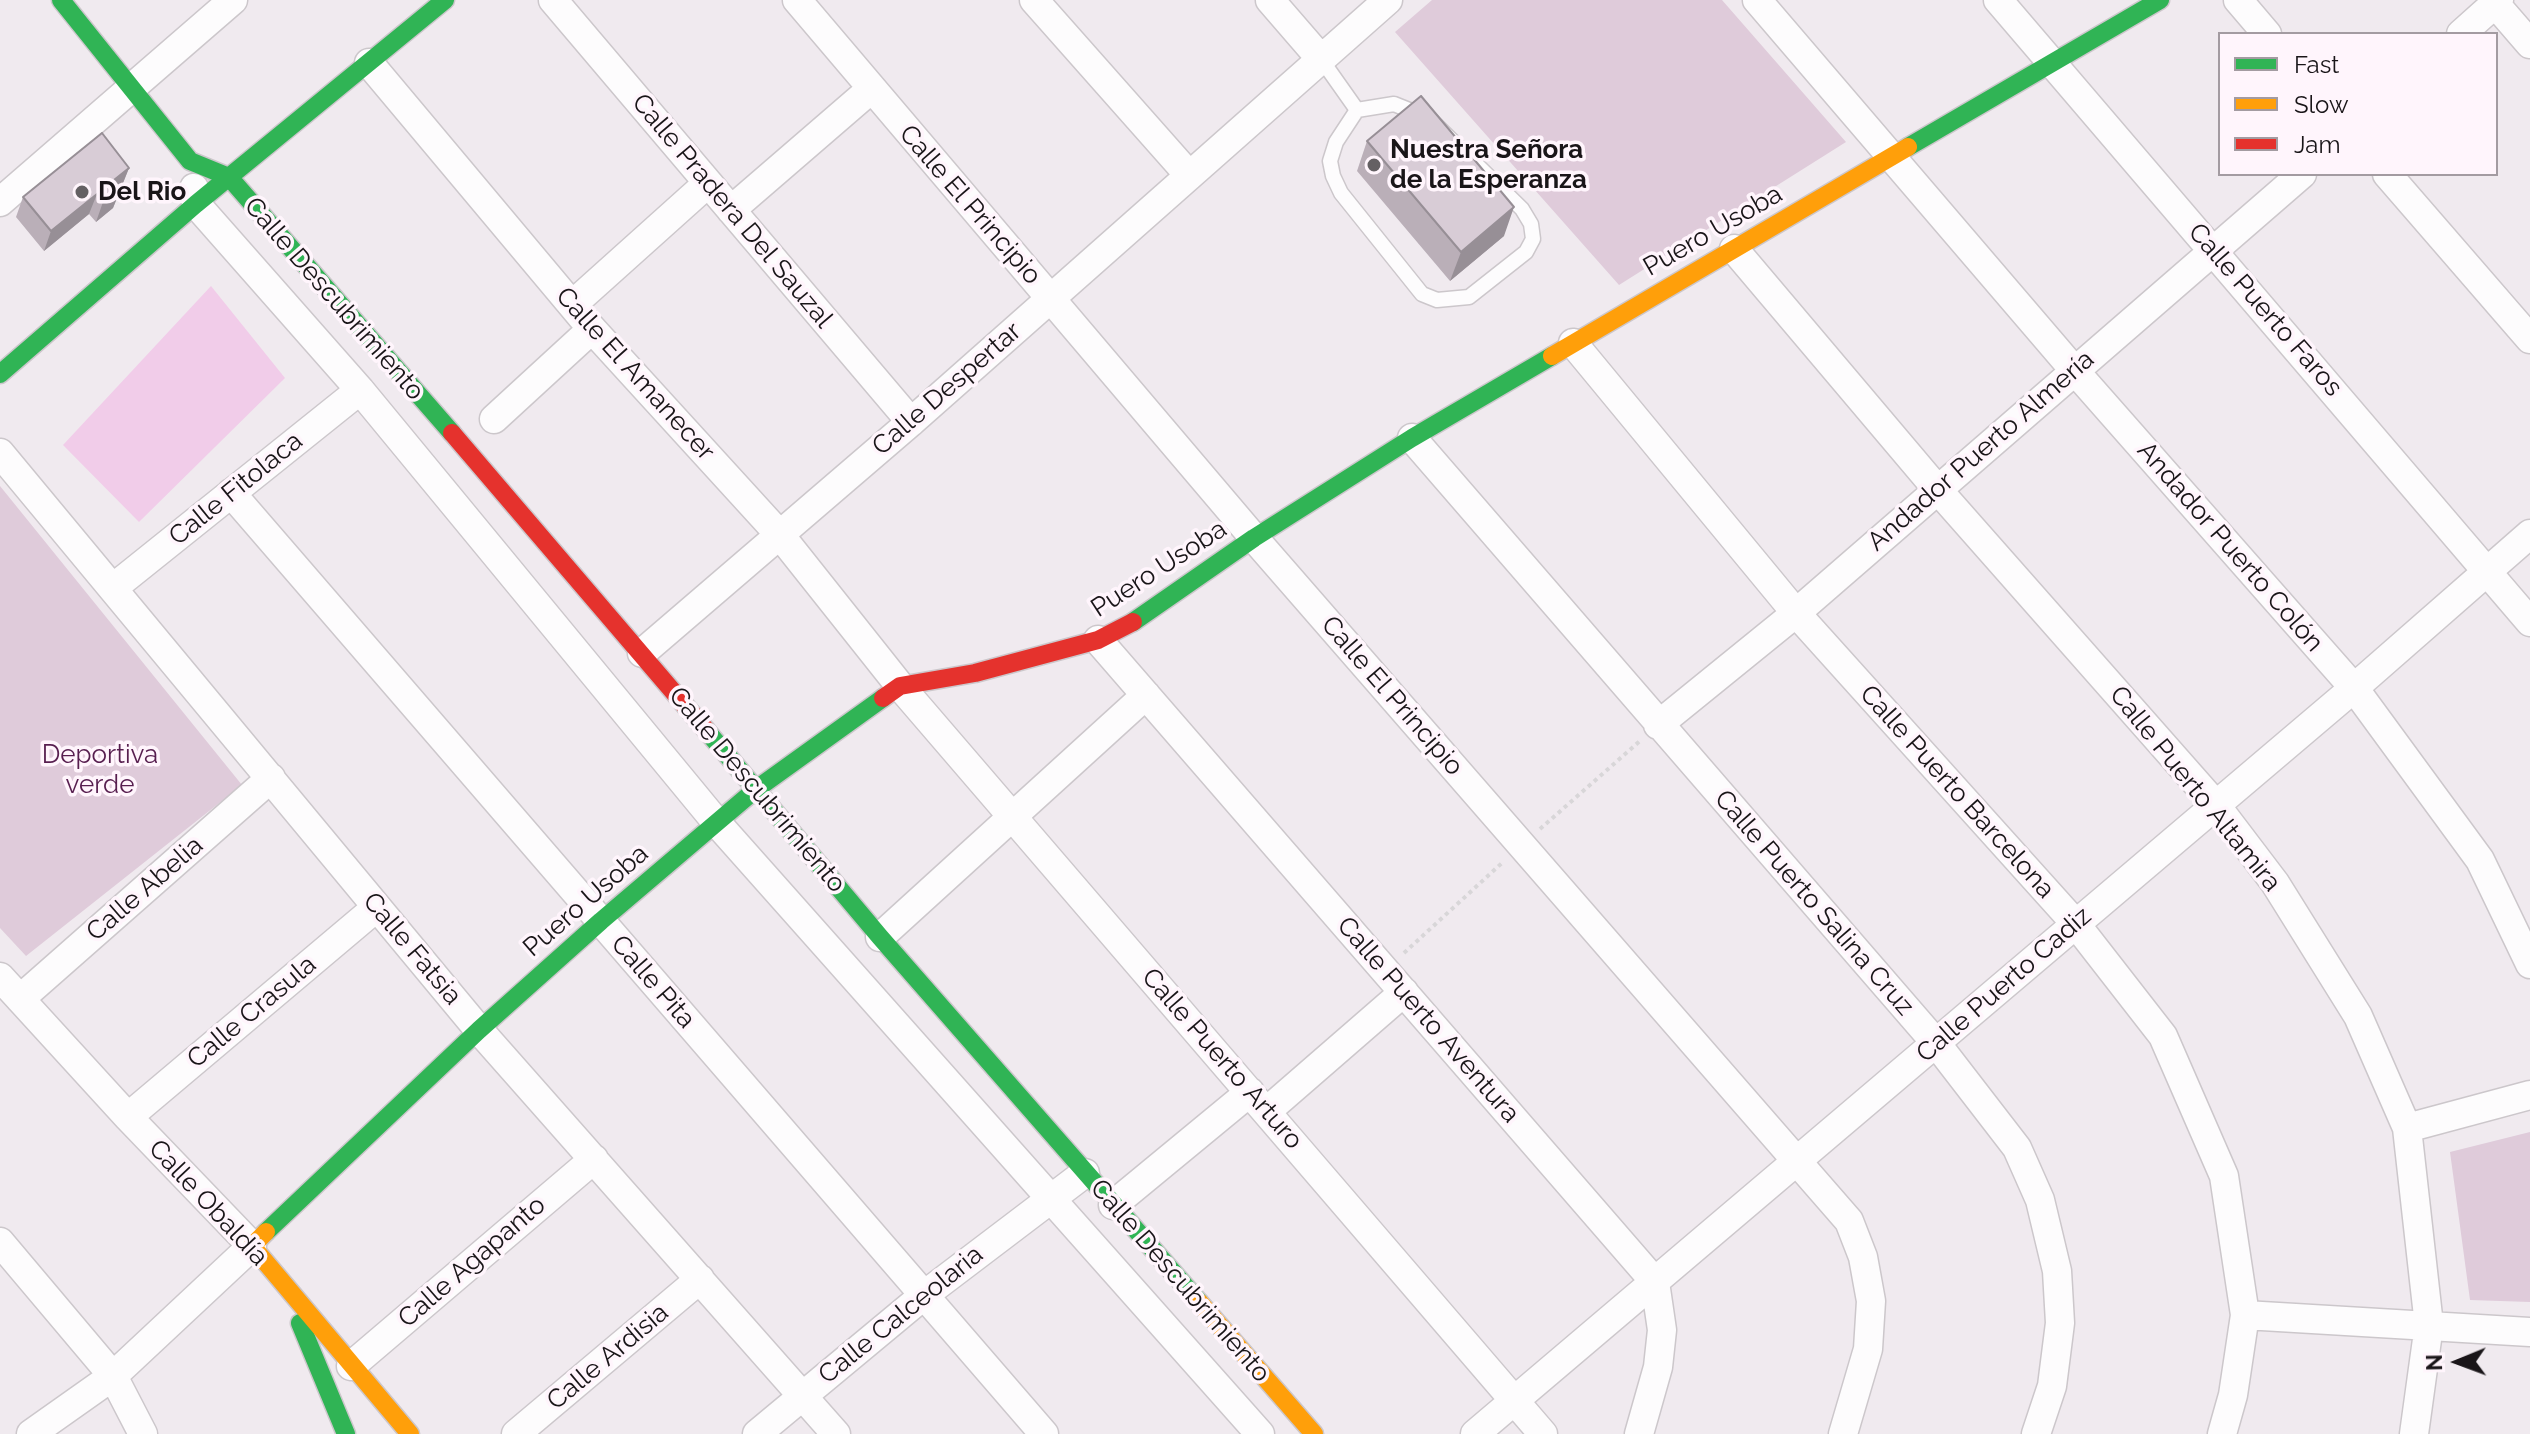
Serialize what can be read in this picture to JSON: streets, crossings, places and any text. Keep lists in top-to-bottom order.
{
  "streets": {
    "street": [
      "Calle El Principio",
      "Calle Pradera Del Sauzal",
      "Puero Usoba",
      "Calle Descubrimiento",
      "Calle Puerto Faros",
      "Calle El Amanecer",
      "Calle Despertar",
      "Andador Puerto Almería",
      "Calle Fitolaca",
      "Andador Puerto Colón",
      "Calle Puerto Altamira",
      "Calle Puerto Barcelona",
      "Calle Abelia",
      "Calle Puerto Salina Cruz",
      "Calle Fatsia",
      "Calle Pita",
      "Calle Puerto Cadiz",
      "Calle Crasula",
      "Calle Puerto Aventura",
      "Calle Puerto Arturo",
      "Calle Obaldía",
      "Calle Agapanto",
      "Calle Calceolaria",
      "Calle Ardisia"
    ]
  },
  "crossings": [
    ["Calle El Principio", "Puero Usoba"],
    ["Calle El Principio", "Calle Despertar"],
    ["Calle El Principio", "Calle Puerto Cadiz"],
    ["Calle Pradera Del Sauzal", "Calle Despertar"],
    ["Puero Usoba", "Calle Descubrimiento"],
    ["Puero Usoba", "Calle Puerto Faros"],
    ["Puero Usoba", "Calle El Amanecer"],
    ["Puero Usoba", "Andador Puerto Colón"],
    ["Puero Usoba", "Calle Puerto Altamira"],
    ["Puero Usoba", "Calle Puerto Barcelona"],
    ["Puero Usoba", "Calle Puerto Salina Cruz"],
    ["Puero Usoba", "Calle Fatsia"],
    ["Puero Usoba", "Calle Pita"],
    ["Puero Usoba", "Calle Puerto Aventura"],
    ["Puero Usoba", "Calle Puerto Arturo"],
    ["Puero Usoba", "Calle Obaldía"],
    ["Calle Descubrimiento", "Calle Despertar"],
    ["Calle Descubrimiento", "Calle Fitolaca"],
    ["Calle Descubrimiento", "Calle Calceolaria"],
    ["Calle Puerto Faros", "Andador Puerto Almería"],
    ["Calle Puerto Faros", "Calle Puerto Cadiz"],
    ["Calle El Amanecer", "Calle Despertar"],
    ["Calle El Amanecer", "Calle Puerto Arturo"],
    ["Andador Puerto Almería", "Andador Puerto Colón"],
    ["Andador Puerto Almería", "Calle Puerto Altamira"],
    ["Andador Puerto Almería", "Calle Puerto Barcelona"],
    ["Andador Puerto Almería", "Calle Puerto Salina Cruz"],
    ["Calle Fitolaca", "Calle Fatsia"],
    ["Calle Fitolaca", "Calle Pita"],
    ["Andador Puerto Colón", "Calle Puerto Cadiz"],
    ["Calle Puerto Altamira", "Calle Puerto Cadiz"],
    ["Calle Puerto Barcelona", "Calle Puerto Cadiz"],
    ["Calle Abelia", "Calle Fatsia"],
    ["Calle Abelia", "Calle Obaldía"],
    ["Calle Puerto Salina Cruz", "Calle Puerto Cadiz"],
    ["Calle Fatsia", "Calle Crasula"],
    ["Calle Fatsia", "Calle Agapanto"],
    ["Calle Fatsia", "Calle Calceolaria"],
    ["Calle Fatsia", "Calle Ardisia"],
    ["Calle Pita", "Calle Calceolaria"],
    ["Calle Puerto Cadiz", "Calle Puerto Aventura"],
    ["Calle Puerto Cadiz", "Calle Puerto Arturo"],
    ["Calle Crasula", "Calle Obaldía"],
    ["Calle Obaldía", "Calle Agapanto"]
  ],
  "parks": ["Deportiva verde"],
  "places": ["Nuestra Señora de la Esperanza", "Del Rio"],
  "legend": ["Fast", "Slow", "Jam"],
  "north": "left"
}
